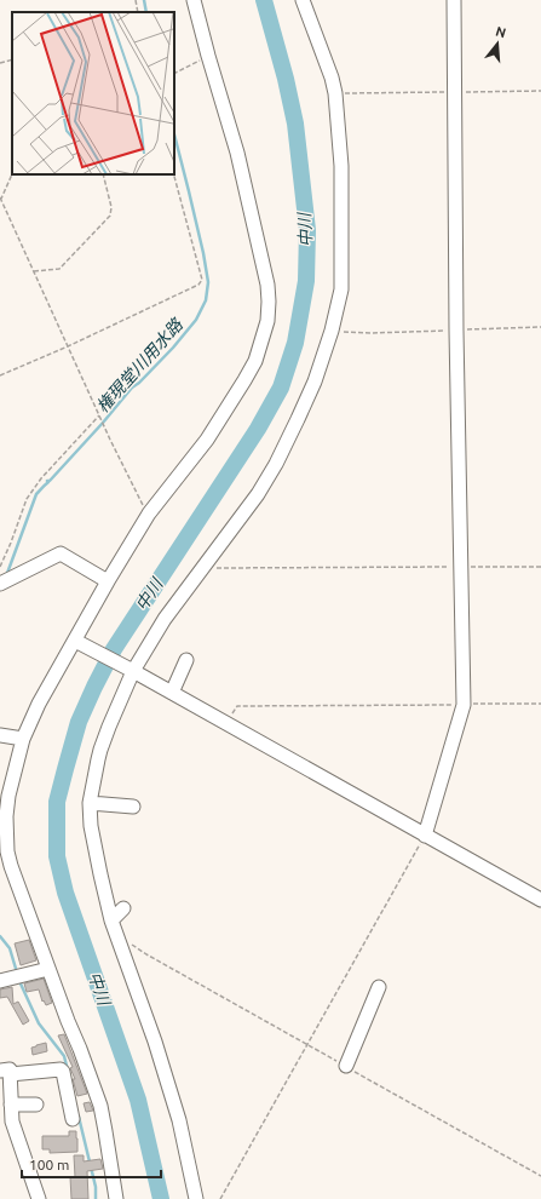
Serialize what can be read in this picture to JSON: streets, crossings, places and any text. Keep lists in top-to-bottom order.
{
  "water": ["中川", "権現堂川用水路"],
  "scale_bar": "100 m",
  "north": "top"
}
